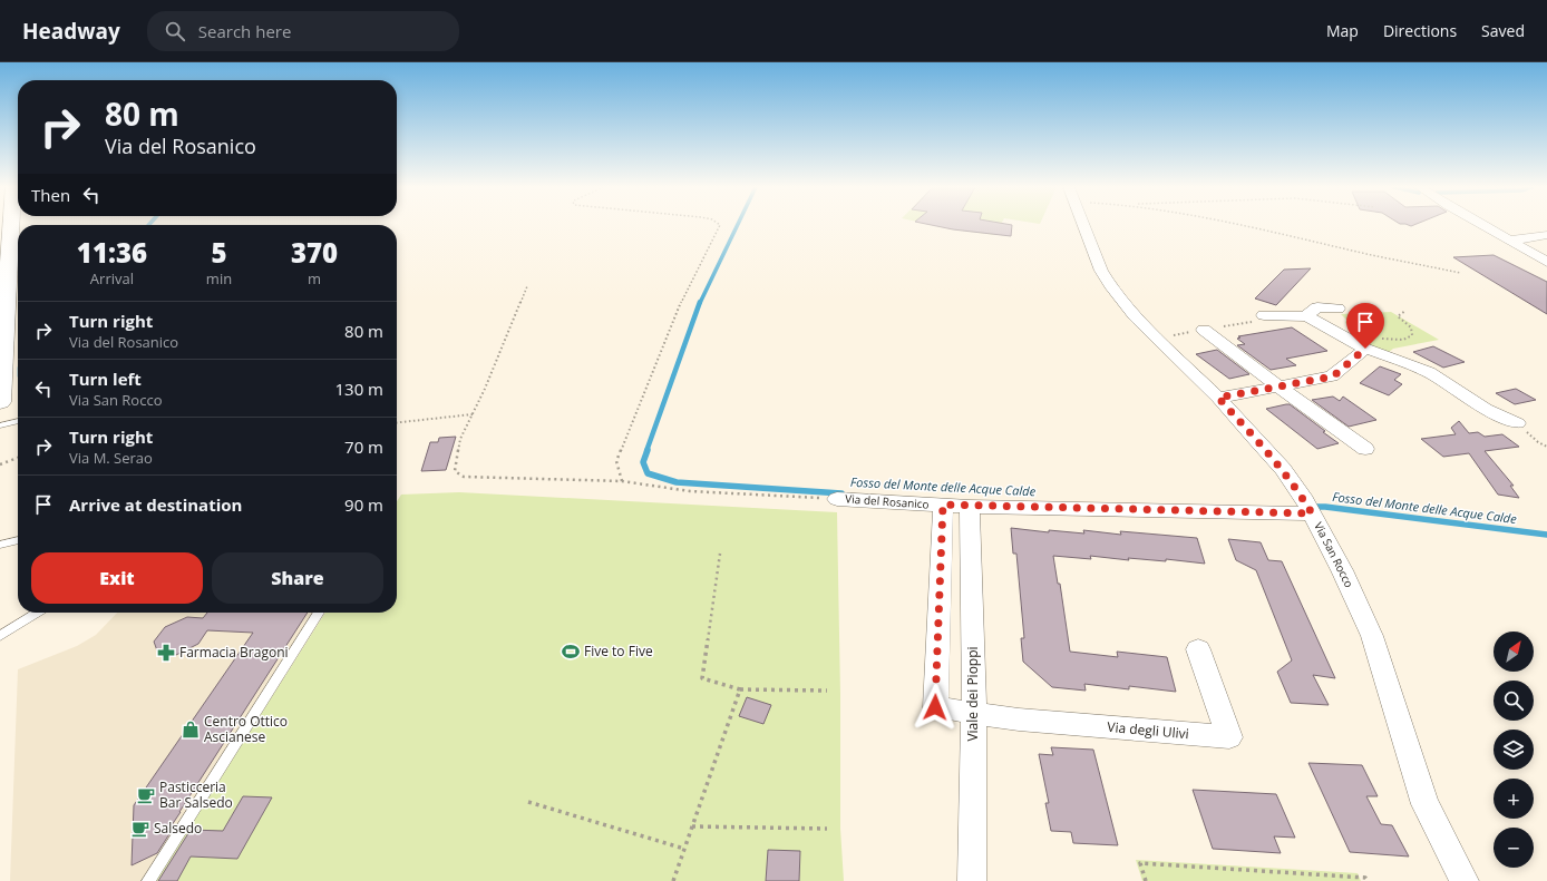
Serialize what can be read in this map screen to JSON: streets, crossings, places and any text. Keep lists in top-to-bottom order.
{
  "streets": {
    "street": [
      "Via del Rosanico",
      "Via San Rocco",
      "Viale dei Pioppi",
      "Via degli Ulivi"
    ]
  },
  "crossings": [
    ["Via del Rosanico", "Via San Rocco"],
    ["Via del Rosanico", "Viale dei Pioppi"],
    ["Viale dei Pioppi", "Via degli Ulivi"]
  ],
  "water": ["Fosso del Monte delle Acque Calde"],
  "places": {
    "sports": ["Five to Five"],
    "pharmacy": ["Farmacia Bragoni"],
    "shop": ["Centro Ottico Ascianese"],
    "cafe": ["Pasticceria Bar Salsedo", "Salsedo"]
  },
  "north": "top right",
  "page": {
    "header": "Headway",
    "search": "Search here",
    "nav": ["Map", "Directions", "Saved"],
    "turn": ["80 m", "Via del Rosanico"],
    "then": "Then",
    "eta": [
      "11:36",
      "Arrival",
      "5",
      "min",
      "370",
      "m"
    ],
    "list": [
      {
        "name": "Turn right",
        "note": "Via del Rosanico",
        "value": "80 m"
      },
      {
        "name": "Turn left",
        "note": "Via San Rocco",
        "value": "130 m"
      },
      {
        "name": "Turn right",
        "note": "Via M. Serao",
        "value": "70 m"
      },
      {
        "name": "Arrive at destination",
        "value": "90 m"
      }
    ],
    "buttons": ["Exit", "Share"],
    "map_buttons": ["+", "−"]
  }
}
